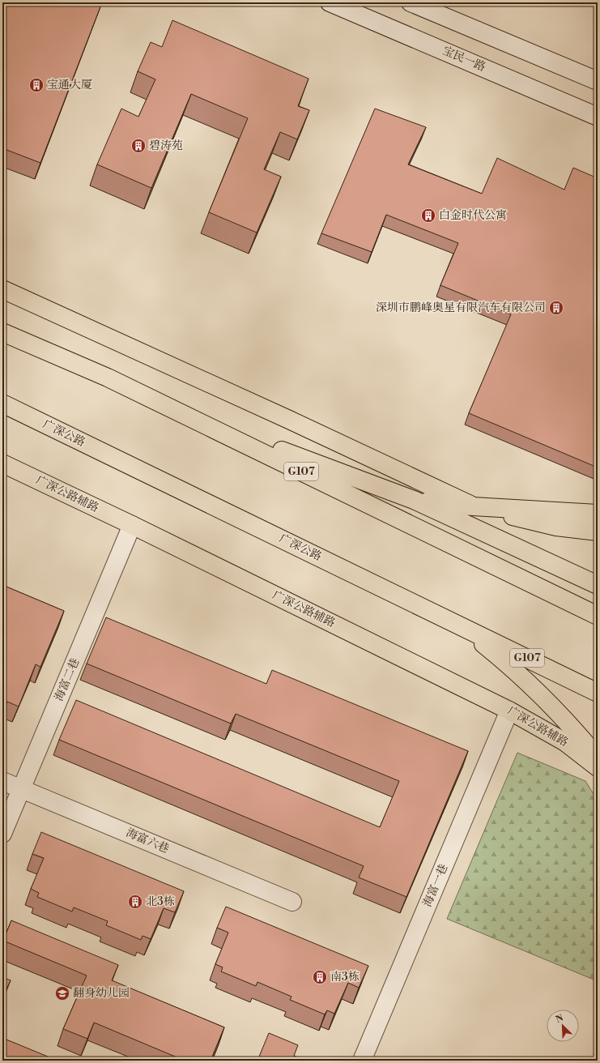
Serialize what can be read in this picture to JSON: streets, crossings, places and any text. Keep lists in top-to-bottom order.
{
  "streets": {
    "main road": ["广深公路", "G107", "广深公路辅路"],
    "street": [
      "宝民一路",
      "海富二巷",
      "海富六巷",
      "海富一巷"
    ]
  },
  "crossings": [
    ["广深公路辅路", "海富二巷"],
    ["广深公路辅路", "海富一巷"],
    ["海富二巷", "海富六巷"]
  ],
  "places": {
    "building": [
      "宝通大厦",
      "碧涛苑",
      "白金时代公寓",
      "深圳市鹏峰奥星有限汽车有限公司",
      "北3栋",
      "南3栋"
    ],
    "school or university": ["翻身幼儿园"]
  },
  "north": "top left"
}
